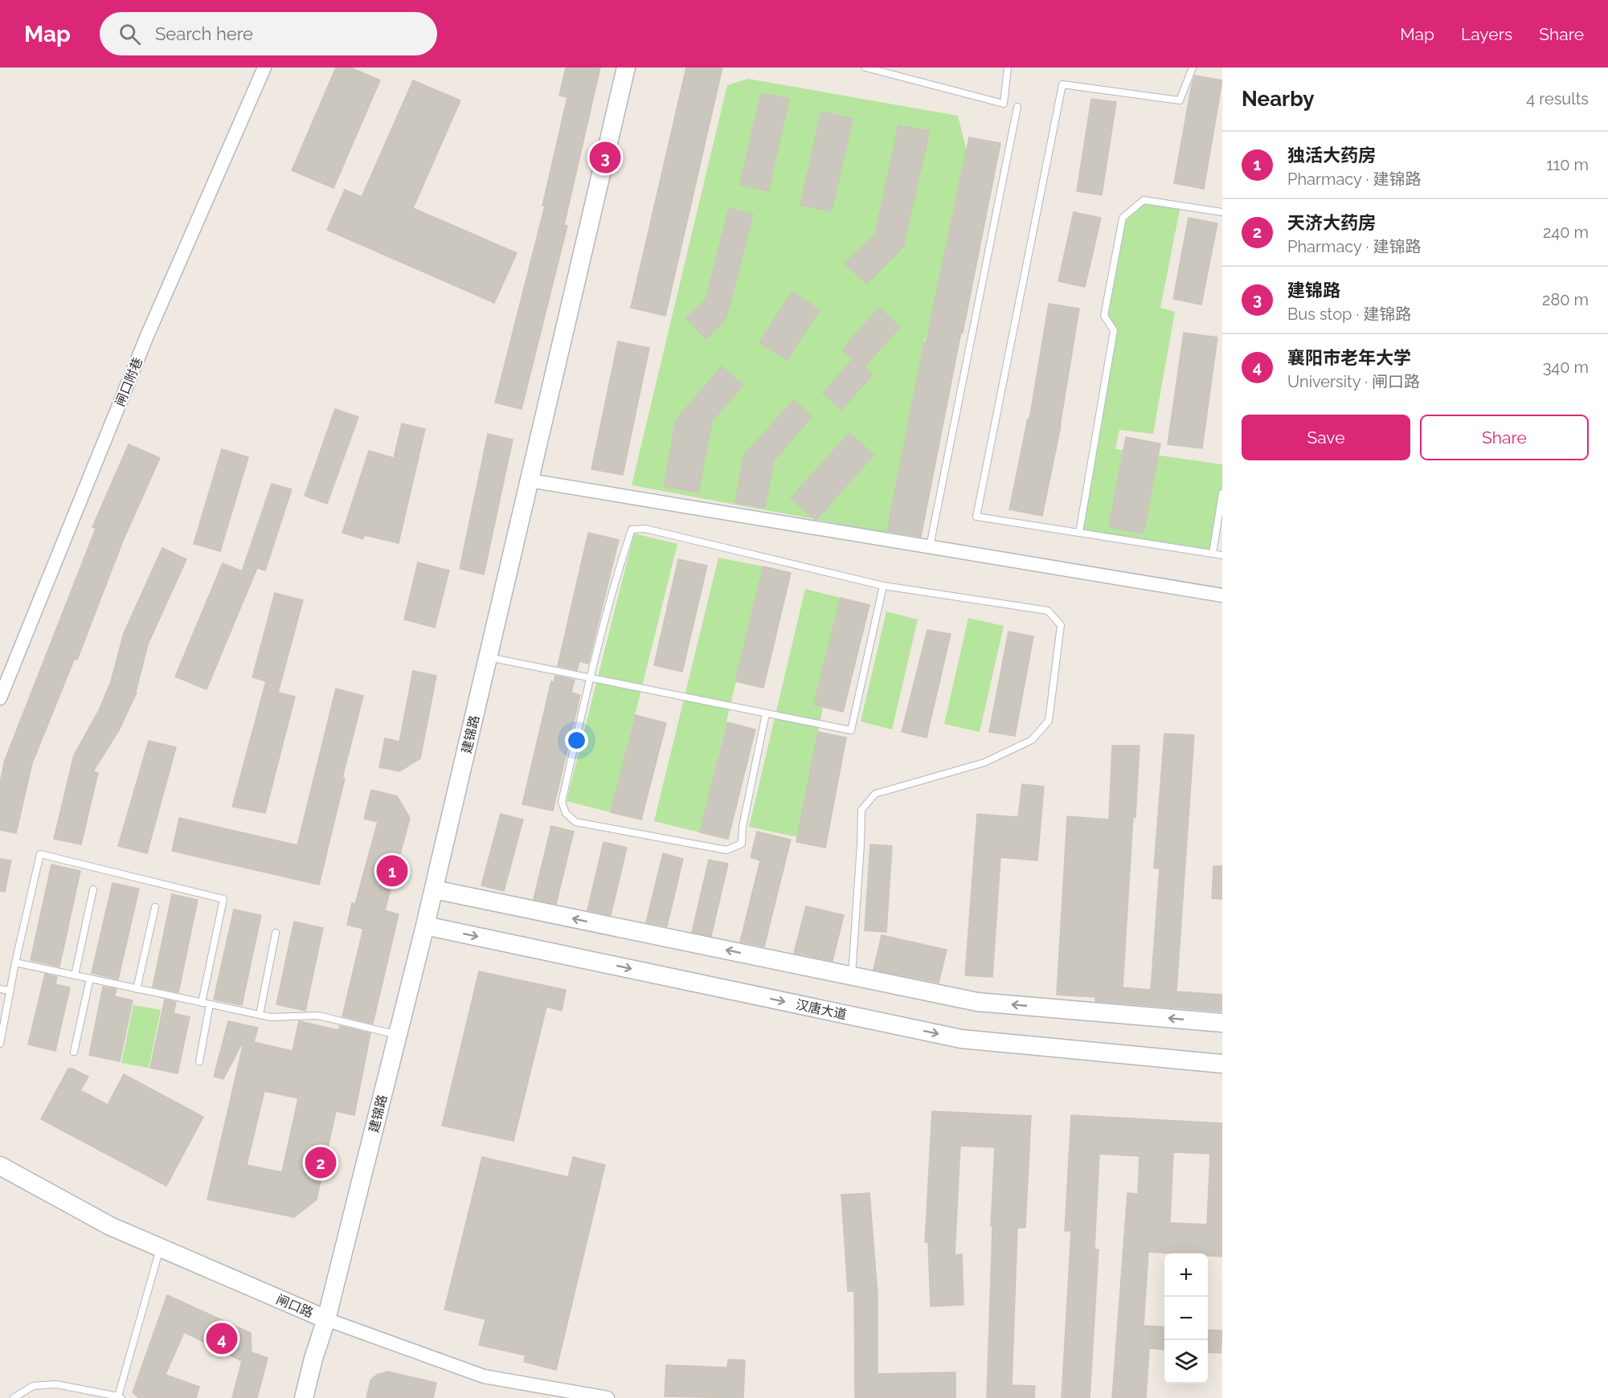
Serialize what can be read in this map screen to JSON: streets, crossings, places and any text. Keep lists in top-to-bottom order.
{
  "streets": {
    "street": [
      "闸口附巷",
      "建锦路",
      "汉唐大道",
      "闸口路"
    ]
  },
  "crossings": [
    ["建锦路", "汉唐大道"],
    ["建锦路", "闸口路"]
  ],
  "page": {
    "header": "Map",
    "search": "Search here",
    "nav": ["Map", "Layers", "Share"],
    "heading": ["Nearby", "4 results"],
    "list": [
      {
        "mark": "1",
        "name": "独活大药房",
        "note": "Pharmacy · 建锦路",
        "value": "110 m"
      },
      {
        "mark": "2",
        "name": "天济大药房",
        "note": "Pharmacy · 建锦路",
        "value": "240 m"
      },
      {
        "mark": "3",
        "name": "建锦路",
        "note": "Bus stop · 建锦路",
        "value": "280 m"
      },
      {
        "mark": "4",
        "name": "襄阳市老年大学",
        "note": "University · 闸口路",
        "value": "340 m"
      }
    ],
    "pins": [
      "3",
      "1",
      "2",
      "4"
    ],
    "buttons": ["Save", "Share"],
    "map_buttons": ["+", "−"]
  }
}
